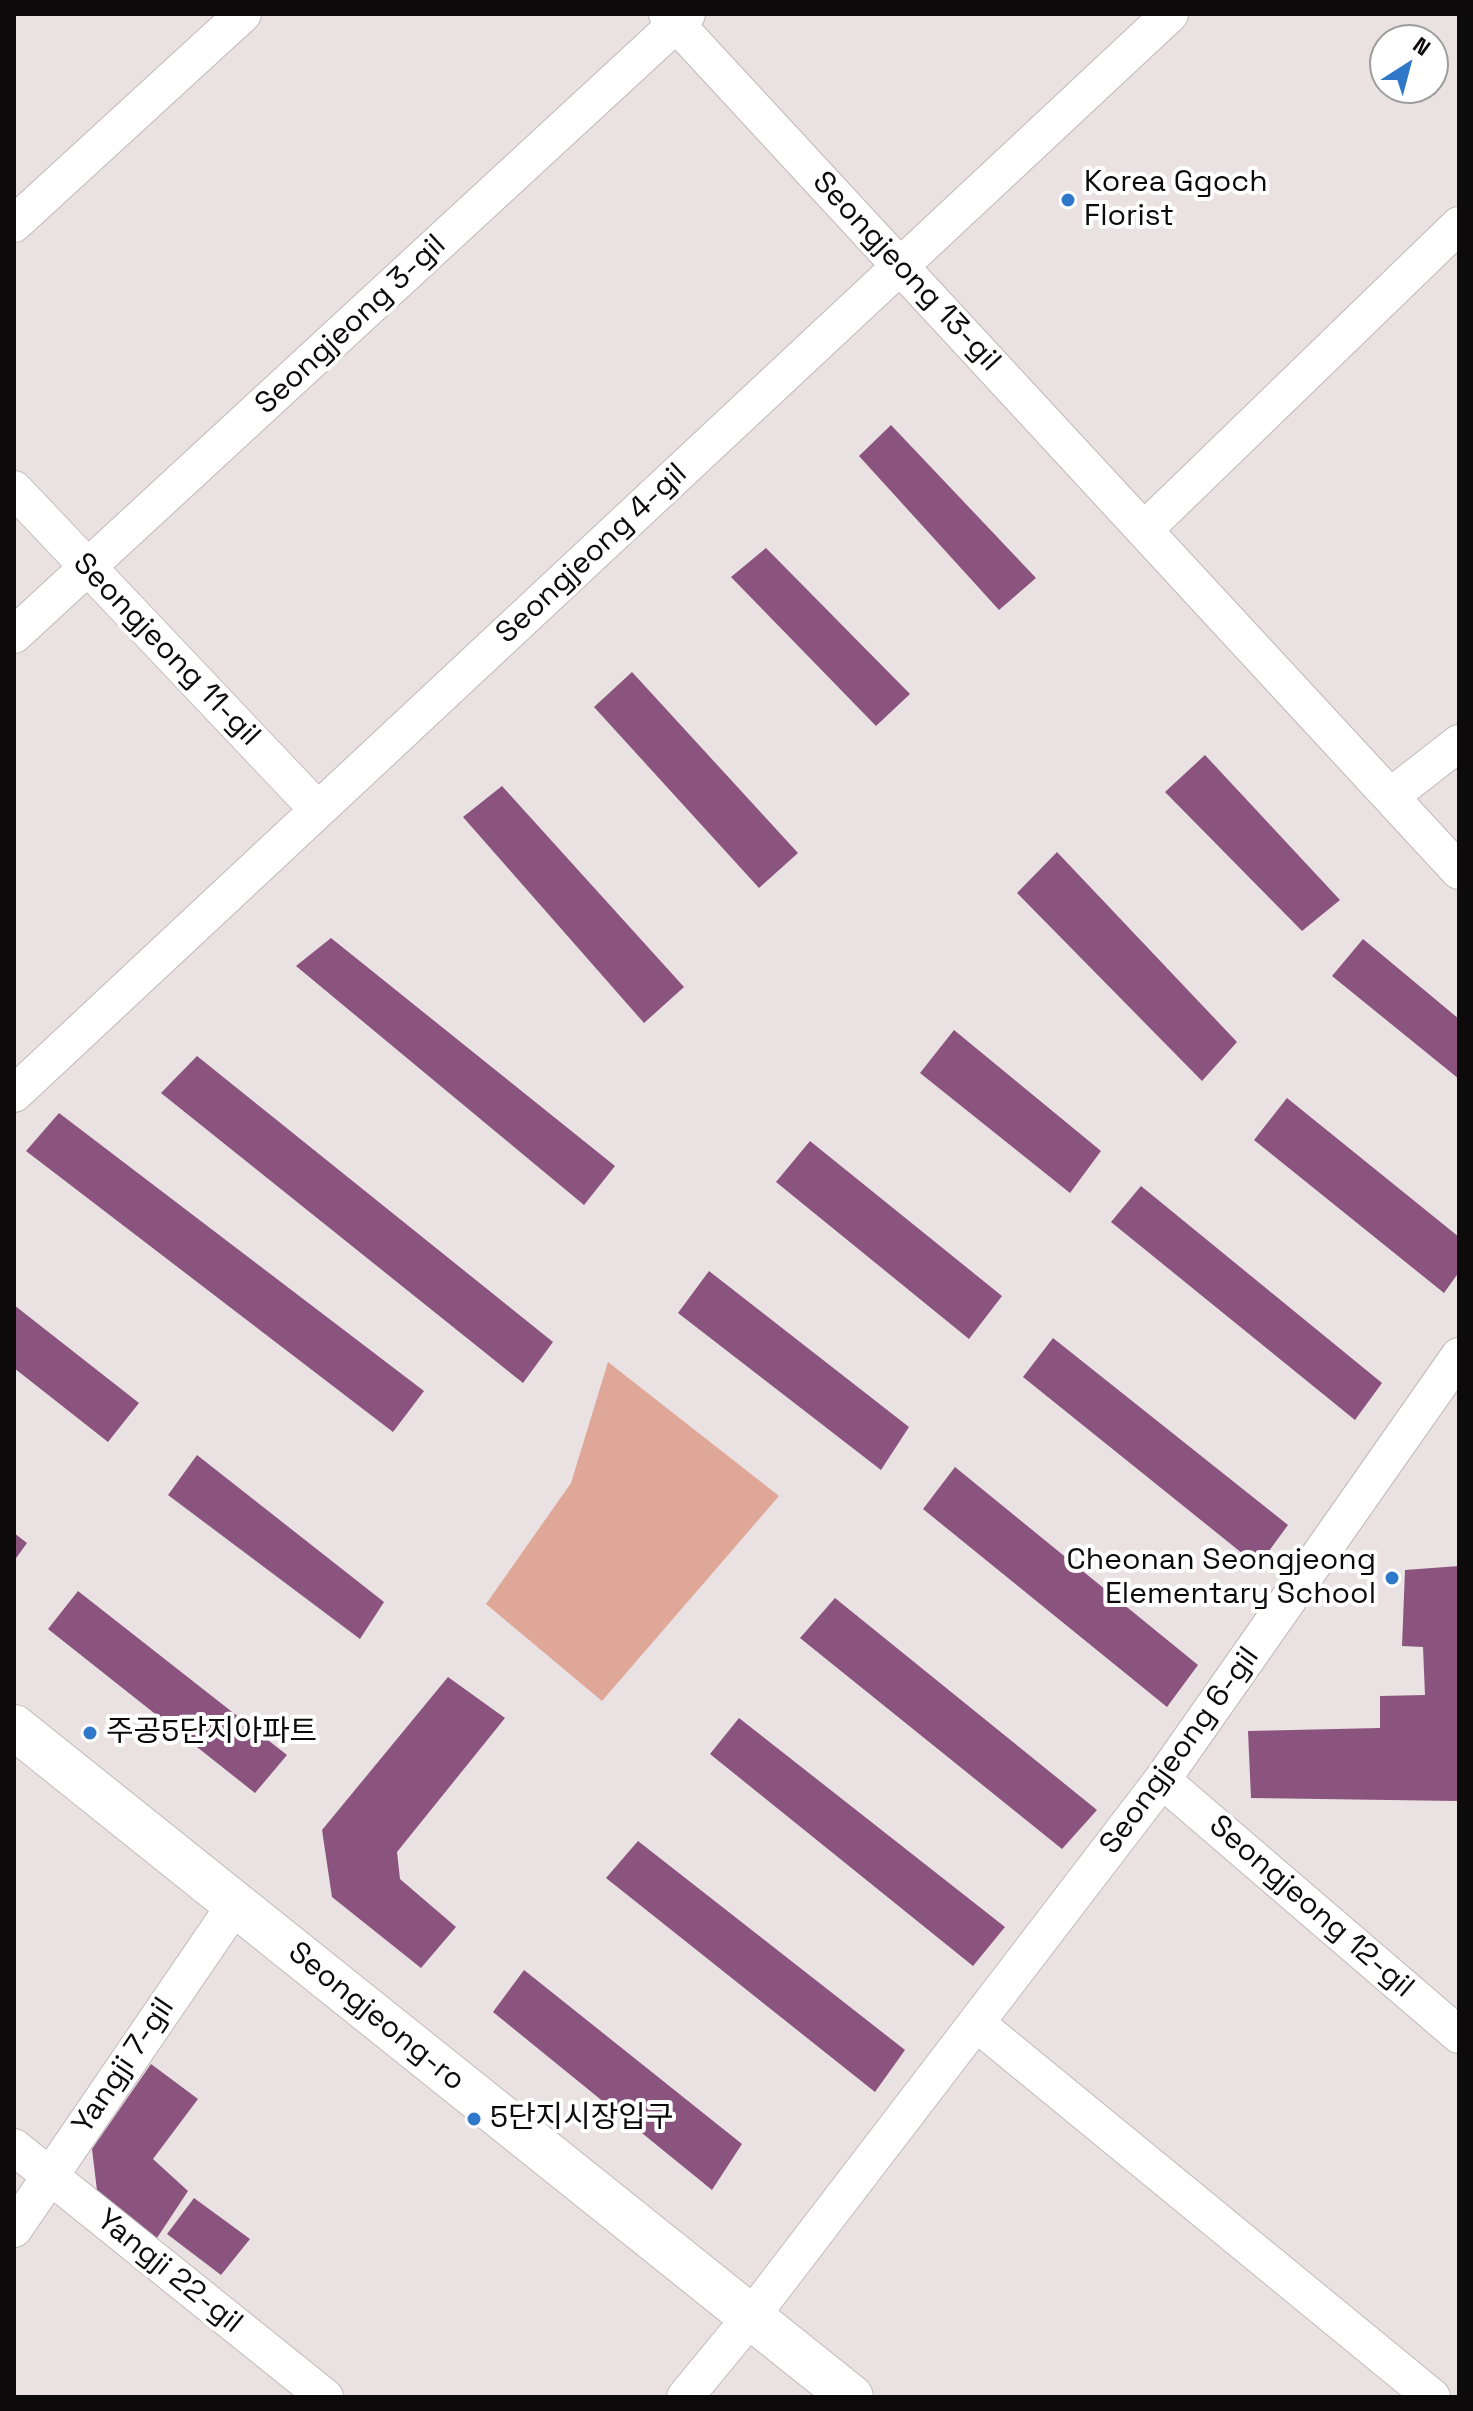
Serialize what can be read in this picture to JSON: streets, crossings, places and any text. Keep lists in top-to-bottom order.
{
  "streets": {
    "street": [
      "Seongjeong 13-gil",
      "Seongjeong 3-gil",
      "Seongjeong 4-gil",
      "Seongjeong 11-gil",
      "Seongjeong 6-gil",
      "Seongjeong 12-gil",
      "Seongjeong-ro",
      "Yangji 7-gil",
      "Yangji 22-gil"
    ]
  },
  "crossings": [
    ["Seongjeong 13-gil", "Seongjeong 3-gil"],
    ["Seongjeong 13-gil", "Seongjeong 4-gil"],
    ["Seongjeong 3-gil", "Seongjeong 11-gil"],
    ["Seongjeong 4-gil", "Seongjeong 11-gil"],
    ["Seongjeong 6-gil", "Seongjeong 12-gil"],
    ["Seongjeong 6-gil", "Seongjeong-ro"],
    ["Seongjeong-ro", "Yangji 7-gil"],
    ["Yangji 7-gil", "Yangji 22-gil"]
  ],
  "places": [
    "Korea Ggoch Florist",
    "Cheonan Seongjeong Elementary School",
    "주공5단지아파트",
    "5단지시장입구"
  ],
  "north": "top right"
}
